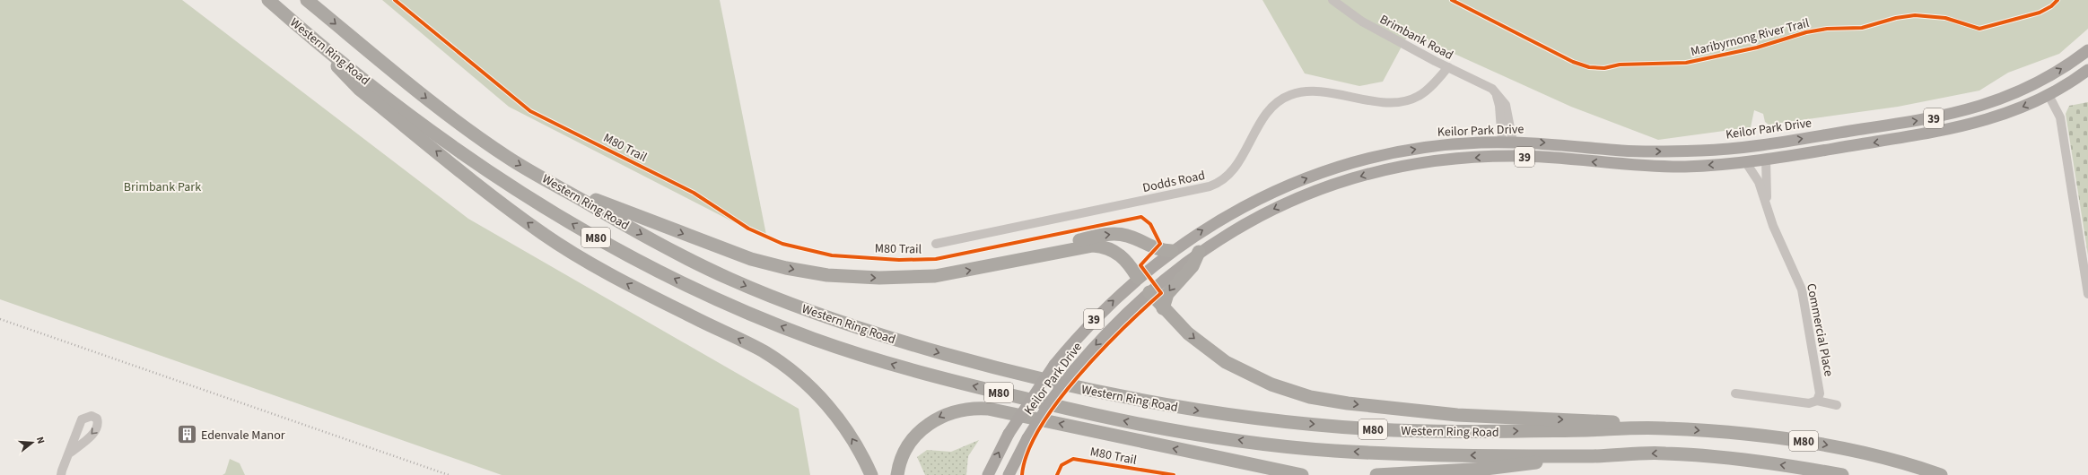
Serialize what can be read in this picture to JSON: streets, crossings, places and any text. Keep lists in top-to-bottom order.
{
  "streets": {
    "highway": ["Western Ring Road", "M80"],
    "main road": ["39", "Keilor Park Drive"],
    "street": ["Brimbank Road", "Dodds Road", "Commercial Place"],
    "cycle path": ["Maribyrnong River Trail", "M80 Trail"]
  },
  "crossings": [
    ["Brimbank Road", "Keilor Park Drive"],
    ["Brimbank Road", "Dodds Road"],
    ["Keilor Park Drive", "Commercial Place"]
  ],
  "parks": ["Brimbank Park"],
  "places": {
    "building": ["Edenvale Manor"]
  },
  "north": "right"
}
